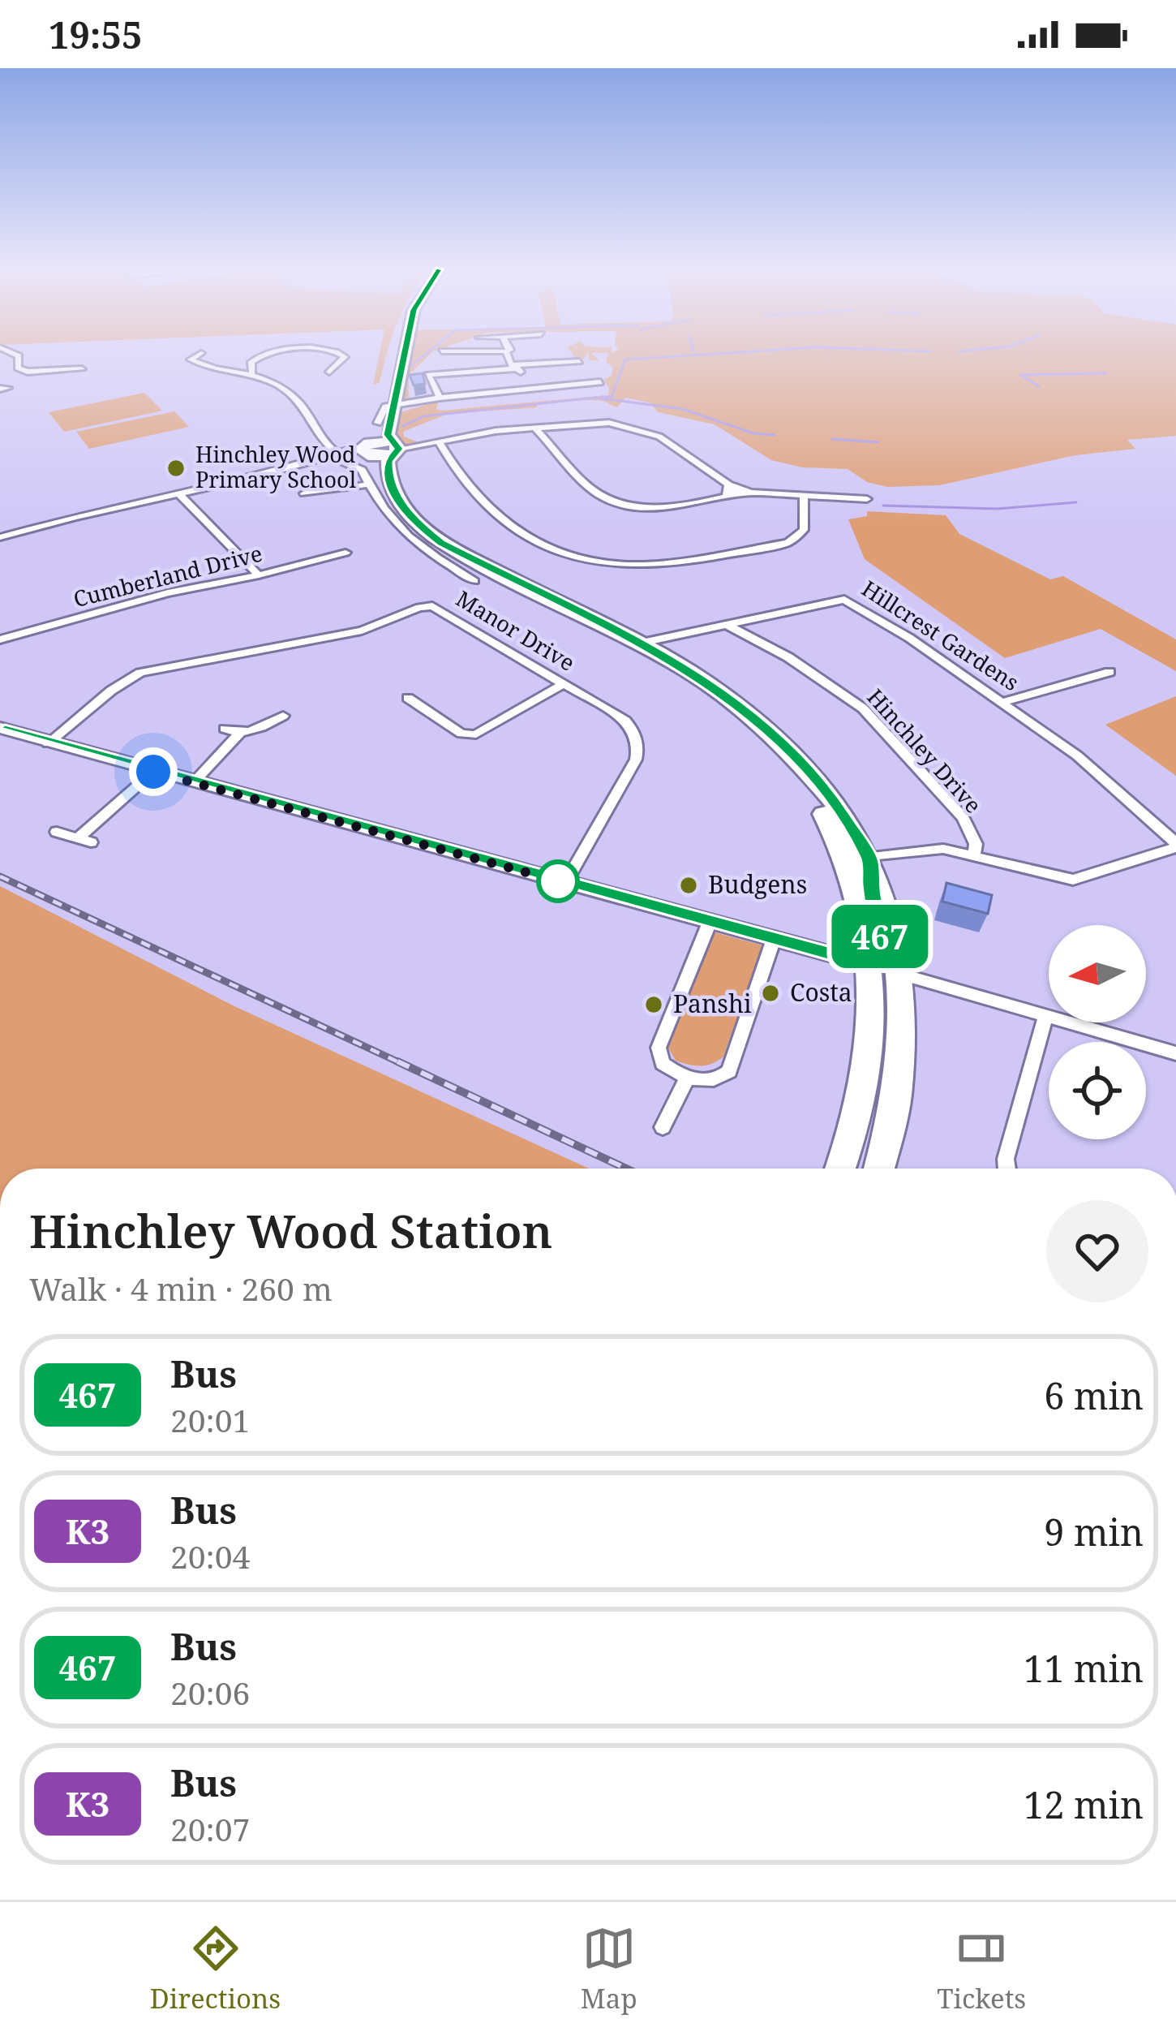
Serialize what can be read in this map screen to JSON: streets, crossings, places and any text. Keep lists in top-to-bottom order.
{
  "streets": {
    "street": [
      "Cumberland Drive",
      "Manor Drive",
      "Hillcrest Gardens",
      "Hinchley Drive"
    ]
  },
  "crossings": [
    ["Hillcrest Gardens", "Hinchley Drive"]
  ],
  "places": [
    "Hinchley Wood Primary School",
    "Budgens",
    "Costa",
    "Panshi"
  ],
  "lines": ["bus line 467"],
  "north": "left",
  "page": {
    "status": "19:55",
    "on_map": "467",
    "heading": ["Hinchley Wood Station", "Walk · 4 min · 260 m"],
    "list": [
      {
        "mark": "467",
        "name": "Bus",
        "note": "20:01",
        "value": "6 min"
      },
      {
        "mark": "K3",
        "name": "Bus",
        "note": "20:04",
        "value": "9 min"
      },
      {
        "mark": "467",
        "name": "Bus",
        "note": "20:06",
        "value": "11 min"
      },
      {
        "mark": "K3",
        "name": "Bus",
        "note": "20:07",
        "value": "12 min"
      }
    ],
    "tabs": ["Directions", "Map", "Tickets"]
  }
}
